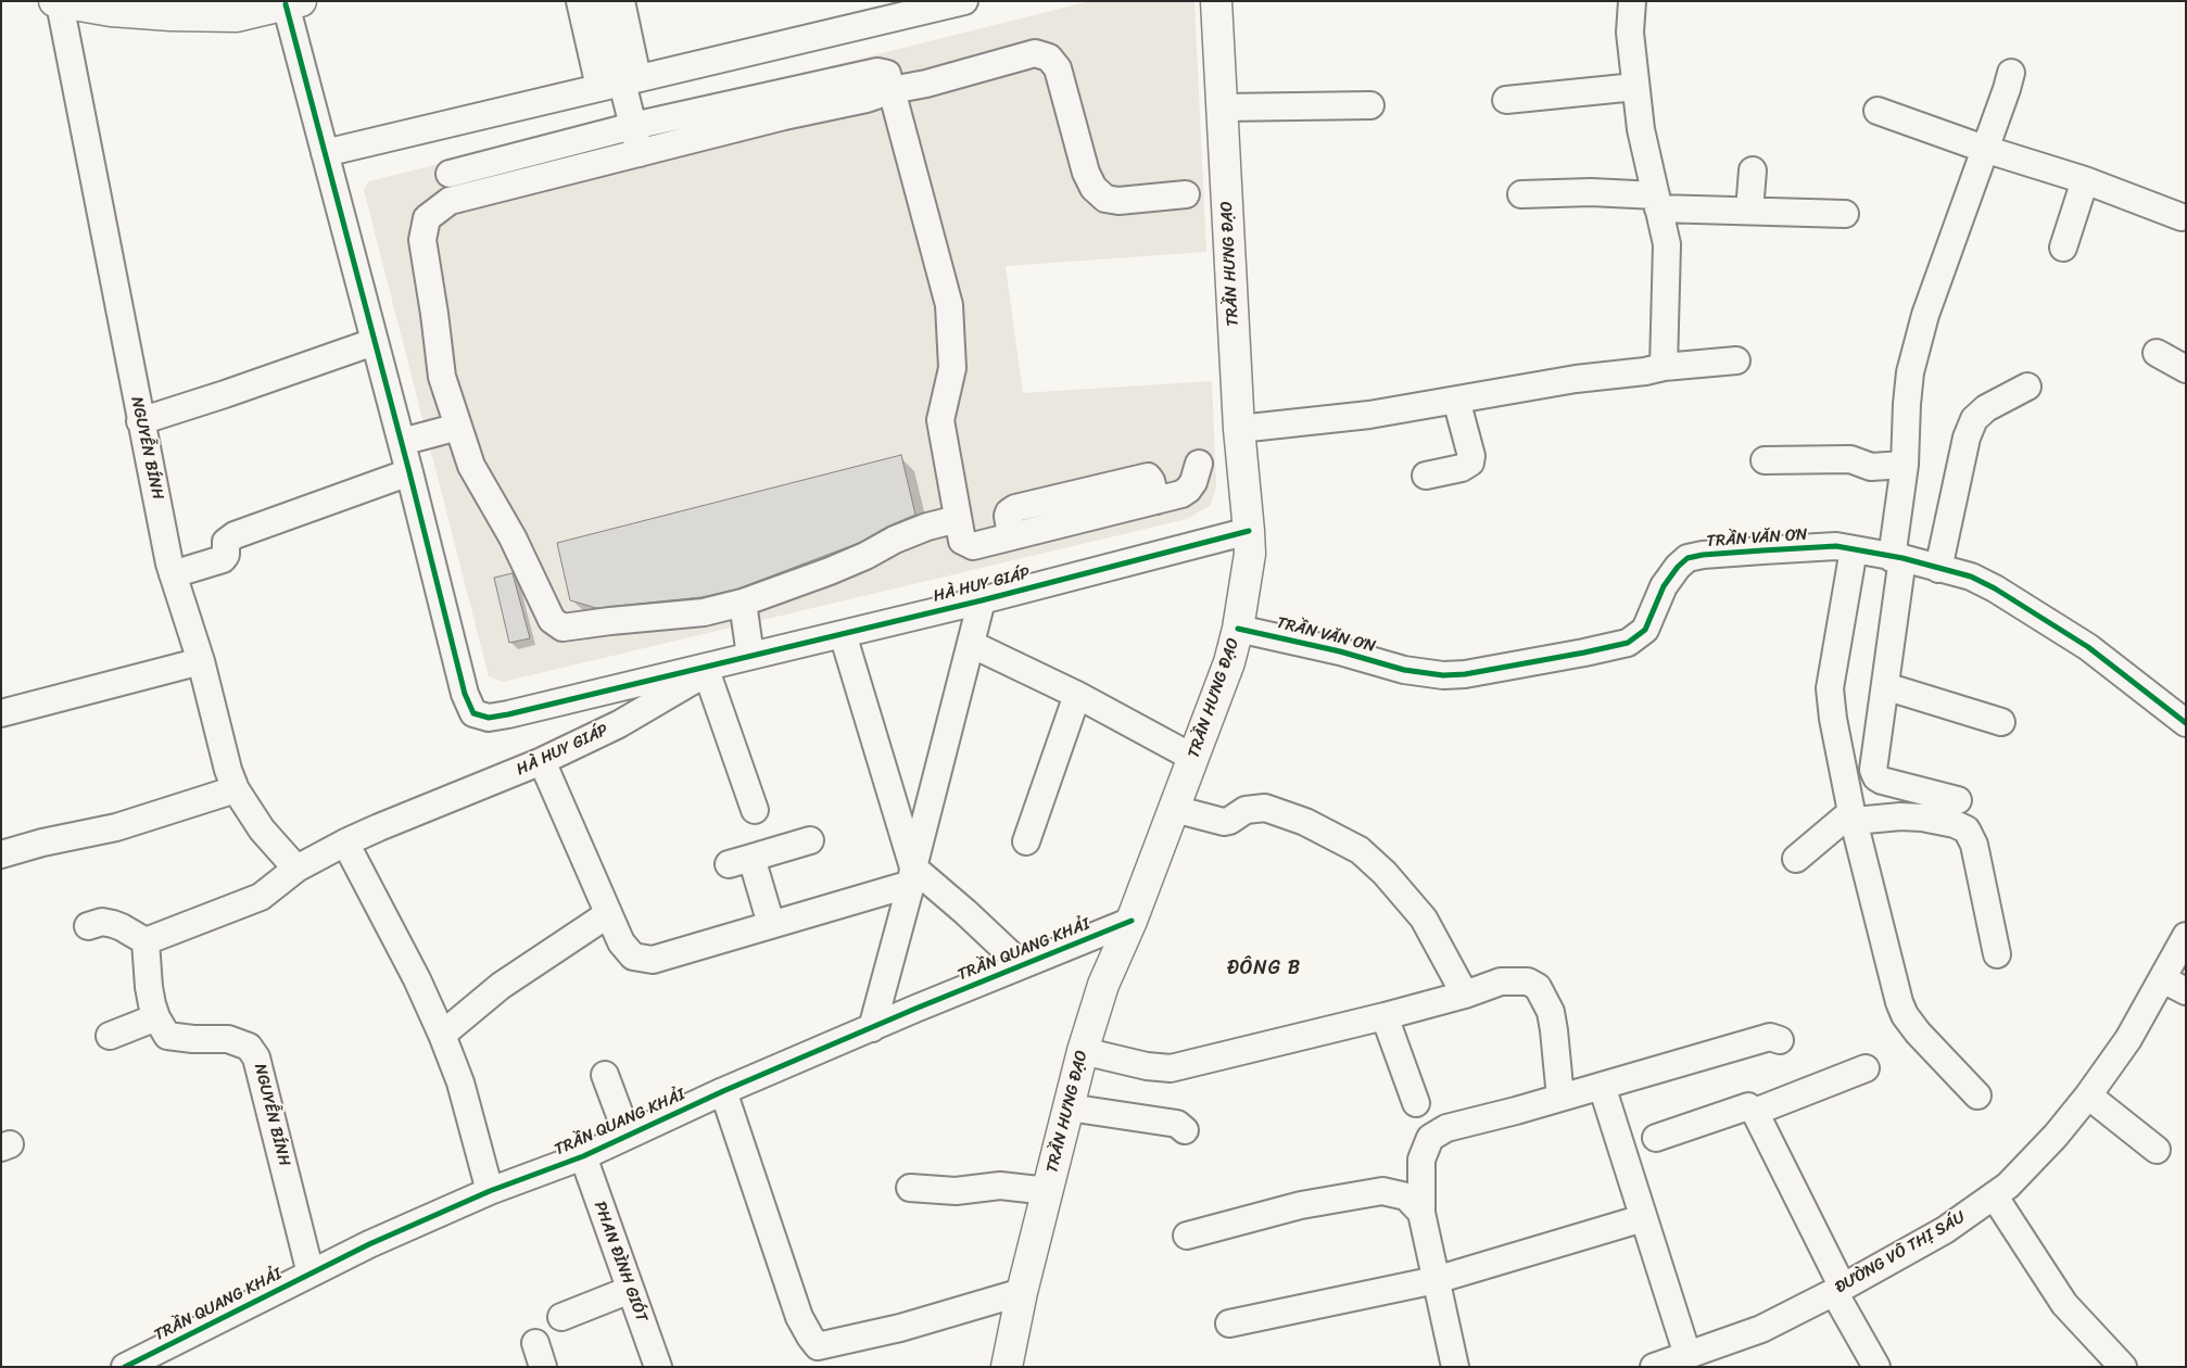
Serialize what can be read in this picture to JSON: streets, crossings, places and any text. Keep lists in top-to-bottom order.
{
  "streets": {
    "main road": ["TRẦN HƯNG ĐẠO"],
    "street": [
      "NGUYỄN BÍNH",
      "TRẦN VĂN ƠN",
      "HÀ HUY GIÁP",
      "TRẦN QUANG KHẢI",
      "ĐƯỜNG VÕ THỊ SÁU",
      "PHAN ĐÌNH GIÓT"
    ]
  },
  "crossings": [
    ["TRẦN HƯNG ĐẠO", "TRẦN VĂN ƠN"],
    ["TRẦN HƯNG ĐẠO", "HÀ HUY GIÁP"],
    ["TRẦN HƯNG ĐẠO", "TRẦN QUANG KHẢI"],
    ["NGUYỄN BÍNH", "TRẦN QUANG KHẢI"],
    ["TRẦN QUANG KHẢI", "PHAN ĐÌNH GIÓT"]
  ],
  "districts": ["ĐÔNG B"]
}
